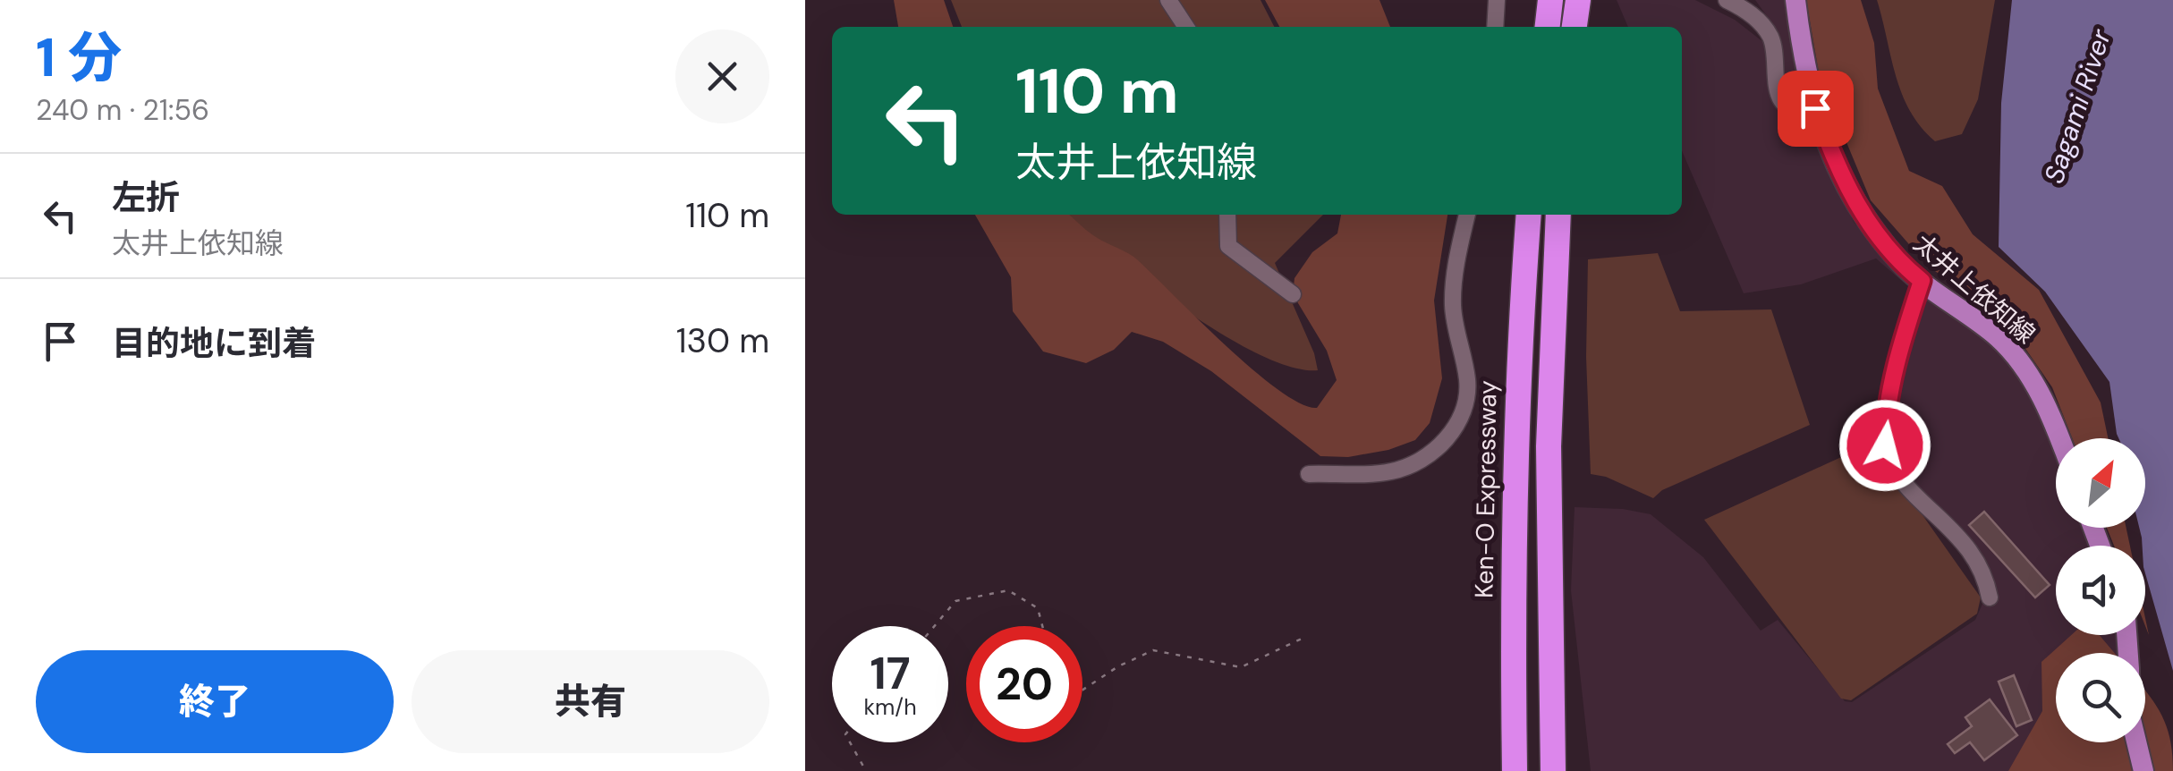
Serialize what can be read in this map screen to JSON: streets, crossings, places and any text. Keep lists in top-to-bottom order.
{
  "streets": {
    "highway": ["Ken-O Expressway"],
    "main road": ["太井上依知線"]
  },
  "water": ["Sagami River"],
  "north": "top right",
  "page": {
    "heading": ["1 分", "240 m · 21:56"],
    "turn": ["110 m", "太井上依知線"],
    "list": [
      {
        "name": "左折",
        "note": "太井上依知線",
        "value": "110 m"
      },
      {
        "name": "目的地に到着",
        "value": "130 m"
      }
    ],
    "speed": "17 km/h",
    "limit": "20",
    "buttons": ["終了", "共有"]
  }
}
